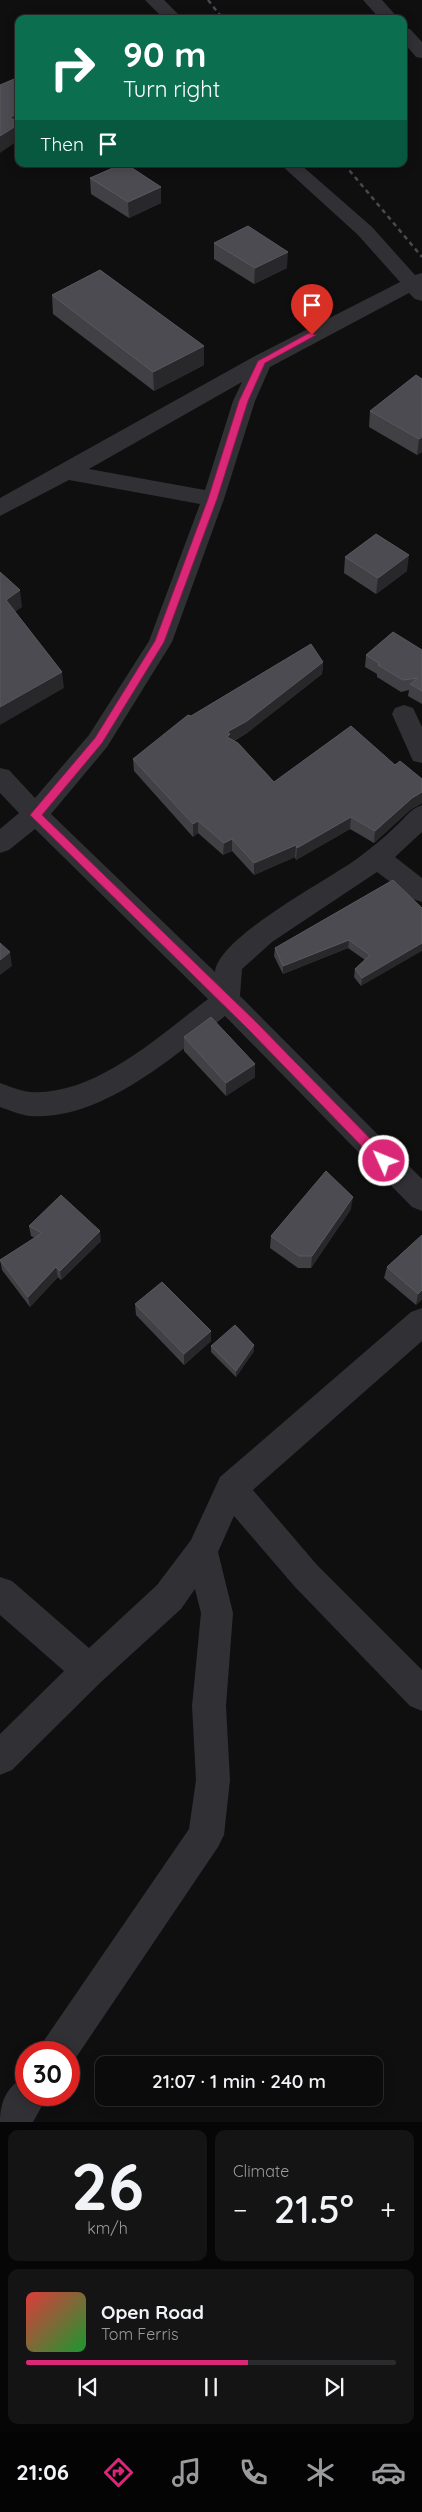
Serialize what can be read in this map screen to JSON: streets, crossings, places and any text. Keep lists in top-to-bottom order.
{
  "page": {
    "turn": ["90 m", "Turn right"],
    "then": "Then",
    "limit": "30",
    "trip": "21:07 · 1 min · 240 m",
    "tile": [
      ["26", "km/h"],
      "Climate"
    ],
    "heat": ["−", "21.5°", "+"],
    "song": ["Open Road", "Tom Ferris"],
    "tabs": "21:06"
  }
}
